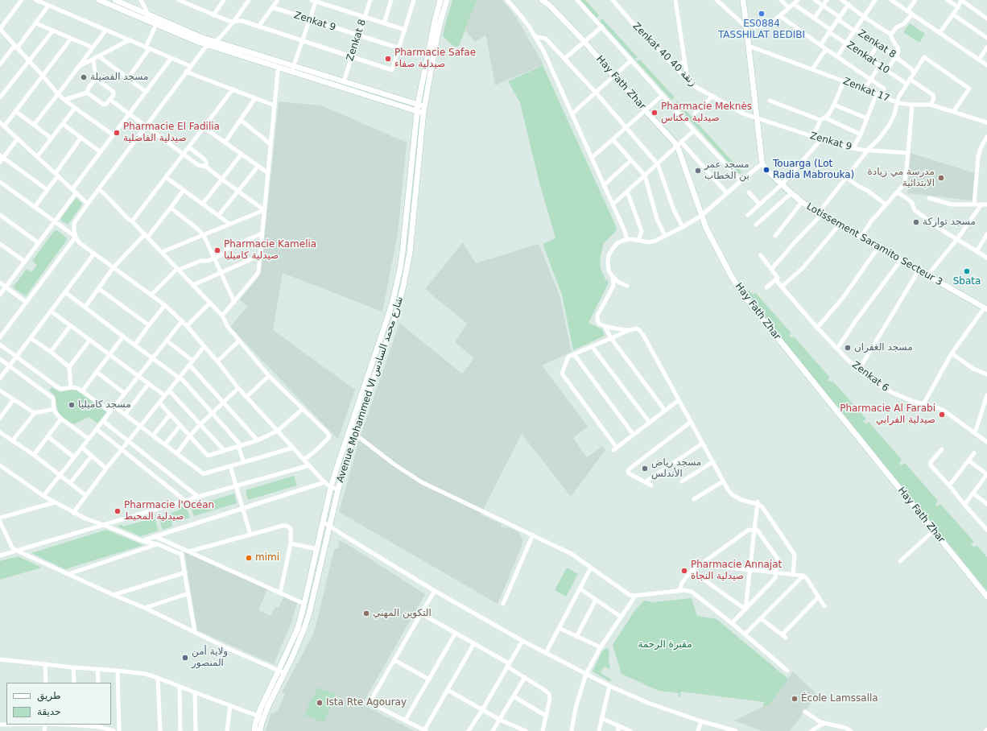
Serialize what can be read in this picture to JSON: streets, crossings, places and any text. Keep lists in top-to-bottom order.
{
  "streets": {
    "street": [
      "Zenkat 9",
      "Zenkat 8",
      "Zenkat 40 زنقة 40",
      "Zenkat 10",
      "Hay Fath Zhar",
      "Zenkat 17",
      "Lotissement Saramito Secteur 3",
      "Zenkat 6",
      "Avenue Mohammed VI شارع محمد السادس"
    ]
  },
  "crossings": [
    ["Zenkat 9", "Zenkat 8"],
    ["Zenkat 9", "Zenkat 40 زنقة 40"]
  ],
  "parks": ["مقبرة الرحمة"],
  "places": [
    "ES0884 TASSHILAT BEDIBI",
    "Pharmacie Safae صيدلية صفاء",
    "مسجد الفضيلة",
    "Pharmacie Meknès صيدلية مكناس",
    "Pharmacie El Fadilia صيدلية الفاضلية",
    "Touarga (Lot Radia Mabrouka)",
    "مسجد عمر بن الخطاب",
    "مدرسة مي زيادة الابتدائية",
    "مسجد تواركة",
    "Pharmacie Kamelia صيدلية كاميليا",
    "Sbata",
    "مسجد الغفران",
    "مسجد كاميليا",
    "Pharmacie Al Farabi صيدلية الفرابي",
    "مسجد رياض الأندلس",
    "Pharmacie l'Océan صيدلية المحيط",
    "mimi",
    "Pharmacie Annajat صيدلية النجاة",
    "التكوين المهني",
    "ولاية أمن المنصور",
    "École Lamssalla",
    "Ista Rte Agouray"
  ],
  "legend": ["طريق", "حديقة"]
}
